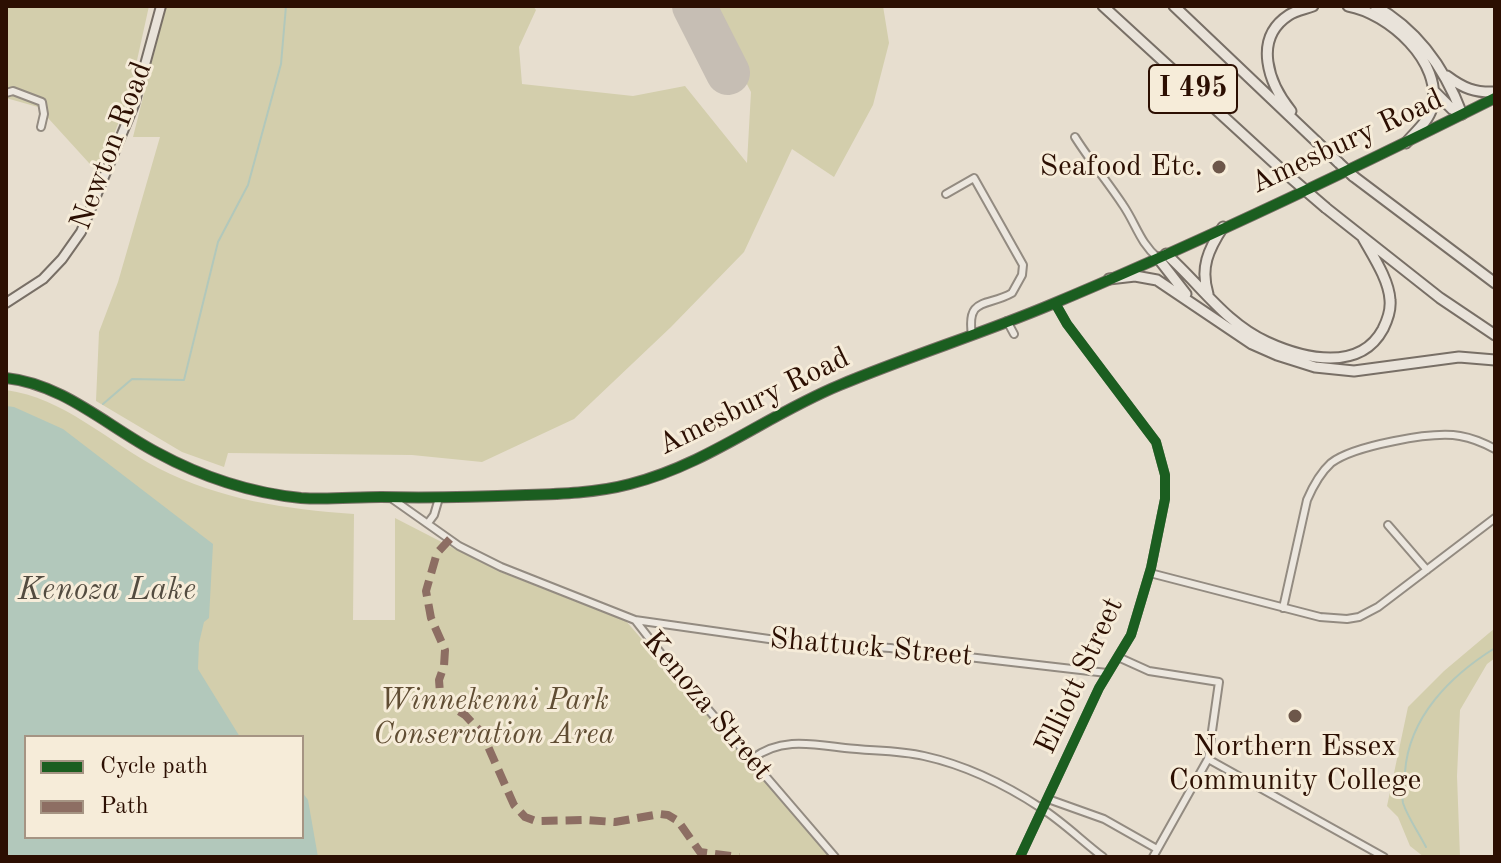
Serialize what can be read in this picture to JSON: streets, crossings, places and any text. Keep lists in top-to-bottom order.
{
  "streets": {
    "highway": ["I 495"],
    "main road": ["Amesbury Road", "Newton Road"],
    "street": ["Shattuck Street", "Elliott Street", "Kenoza Street"]
  },
  "crossings": [
    ["Amesbury Road", "Elliott Street"],
    ["Amesbury Road", "Kenoza Street"],
    ["Shattuck Street", "Elliott Street"],
    ["Shattuck Street", "Kenoza Street"]
  ],
  "water": ["Kenoza Lake"],
  "parks": ["Winnekenni Park Conservation Area"],
  "places": ["Seafood Etc.", "Northern Essex Community College"],
  "legend": ["Cycle path", "Path"]
}
